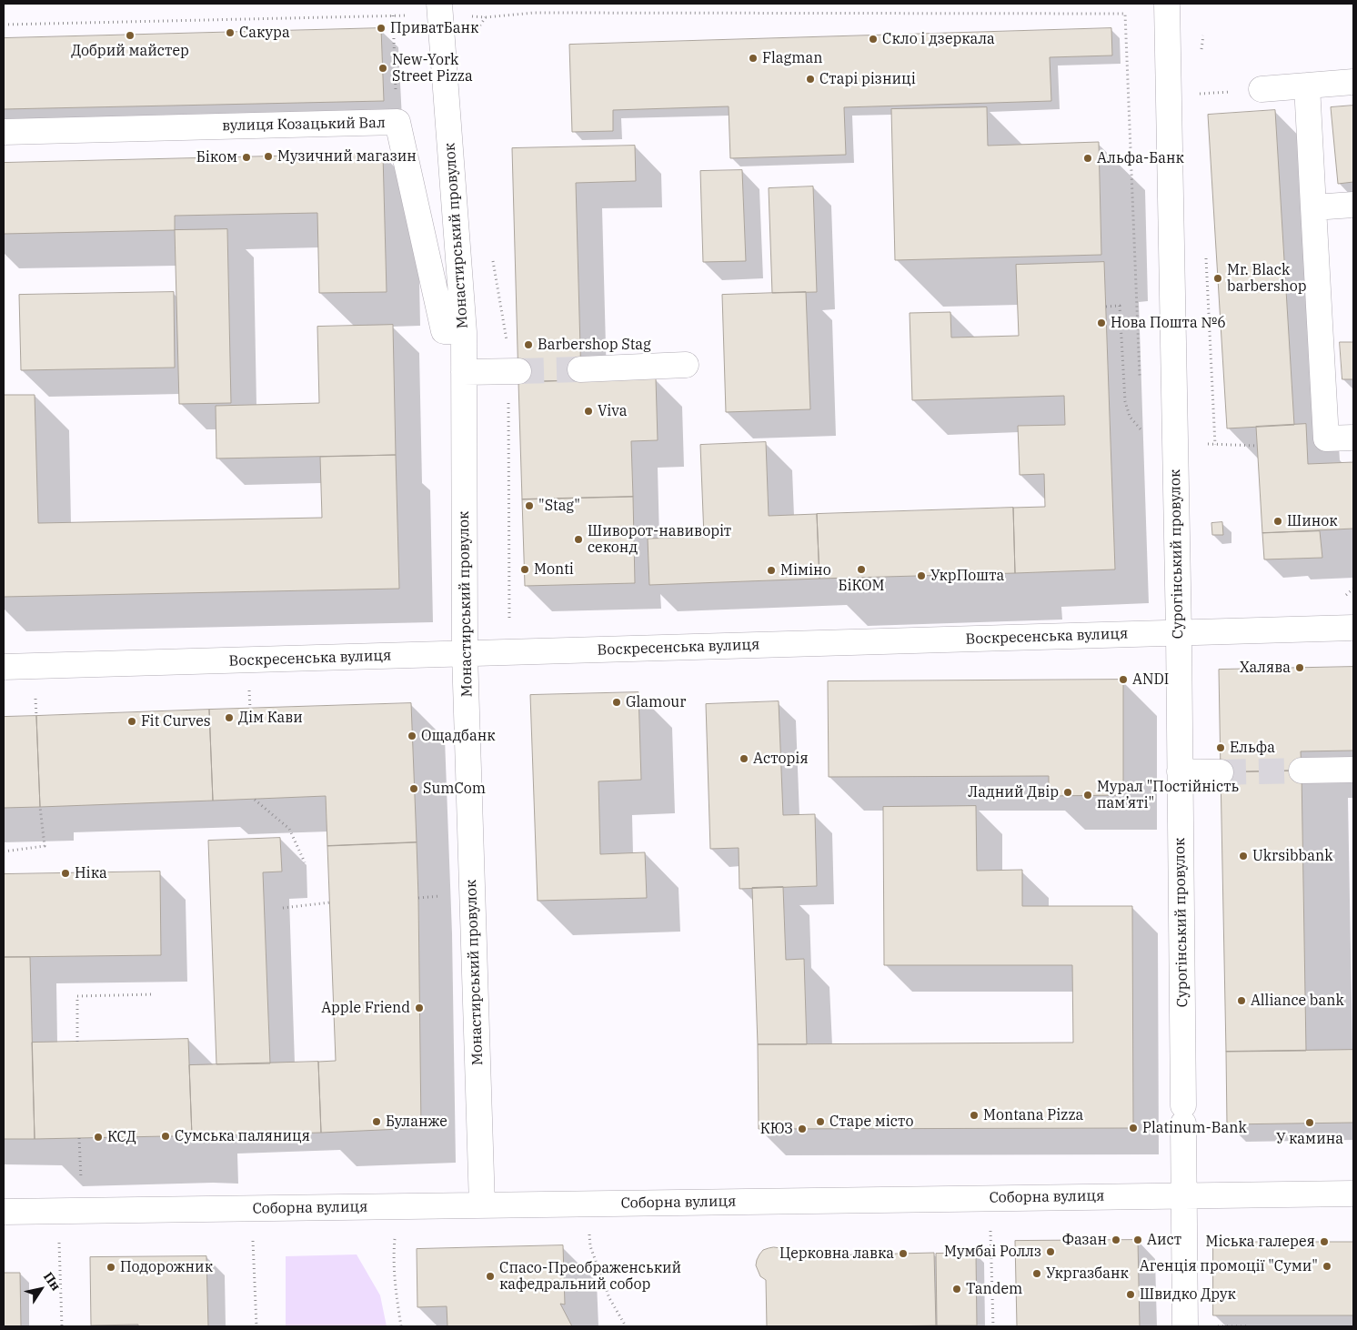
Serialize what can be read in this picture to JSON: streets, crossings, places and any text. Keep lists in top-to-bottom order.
{
  "streets": {
    "street": [
      "вулиця Козацький Вал",
      "Монастирський провулок",
      "Сурогінський провулок",
      "Воскресенська вулиця",
      "Соборна вулиця"
    ]
  },
  "crossings": [
    ["вулиця Козацький Вал", "Монастирський провулок"],
    ["Монастирський провулок", "Воскресенська вулиця"],
    ["Монастирський провулок", "Соборна вулиця"],
    ["Сурогінський провулок", "Воскресенська вулиця"],
    ["Сурогінський провулок", "Соборна вулиця"]
  ],
  "places": [
    "ПриватБанк",
    "Сакура",
    "Добрий майстер",
    "Скло і дзеркала",
    "Flagman",
    "New-York Street Pizza",
    "Старі різниці",
    "Музичний магазин",
    "Біком",
    "Альфа-Банк",
    "Mr. Black barbershop",
    "Нова Пошта №6",
    "Barbershop Stag",
    "Viva",
    "\"Stag\"",
    "Шинок",
    "Шиворот-навиворіт секонд",
    "Monti",
    "БіКОМ",
    "Міміно",
    "УкрПошта",
    "Халява",
    "ANDI",
    "Glamour",
    "Дім Кави",
    "Fit Curves",
    "Ощадбанк",
    "Ельфа",
    "Асторія",
    "SumCom",
    "Ладний Двір",
    "Мурал \"Постійність пам’яті\"",
    "Ukrsibbank",
    "Ніка",
    "Alliance bank",
    "Apple Friend",
    "Montana Pizza",
    "Буланже",
    "Старе місто",
    "У камина",
    "Platinum-Bank",
    "КЮЗ",
    "Сумська паляниця",
    "КСД",
    "Фазан",
    "Аист",
    "Міська галерея",
    "Мумбаі Роллз",
    "Церковна лавка",
    "Агенція промоції \"Суми\"",
    "Подорожник",
    "Укргазбанк",
    "Спасо-Преображенський кафедральний собор",
    "Tandem",
    "Швидко Друк"
  ],
  "north": "top right"
}
